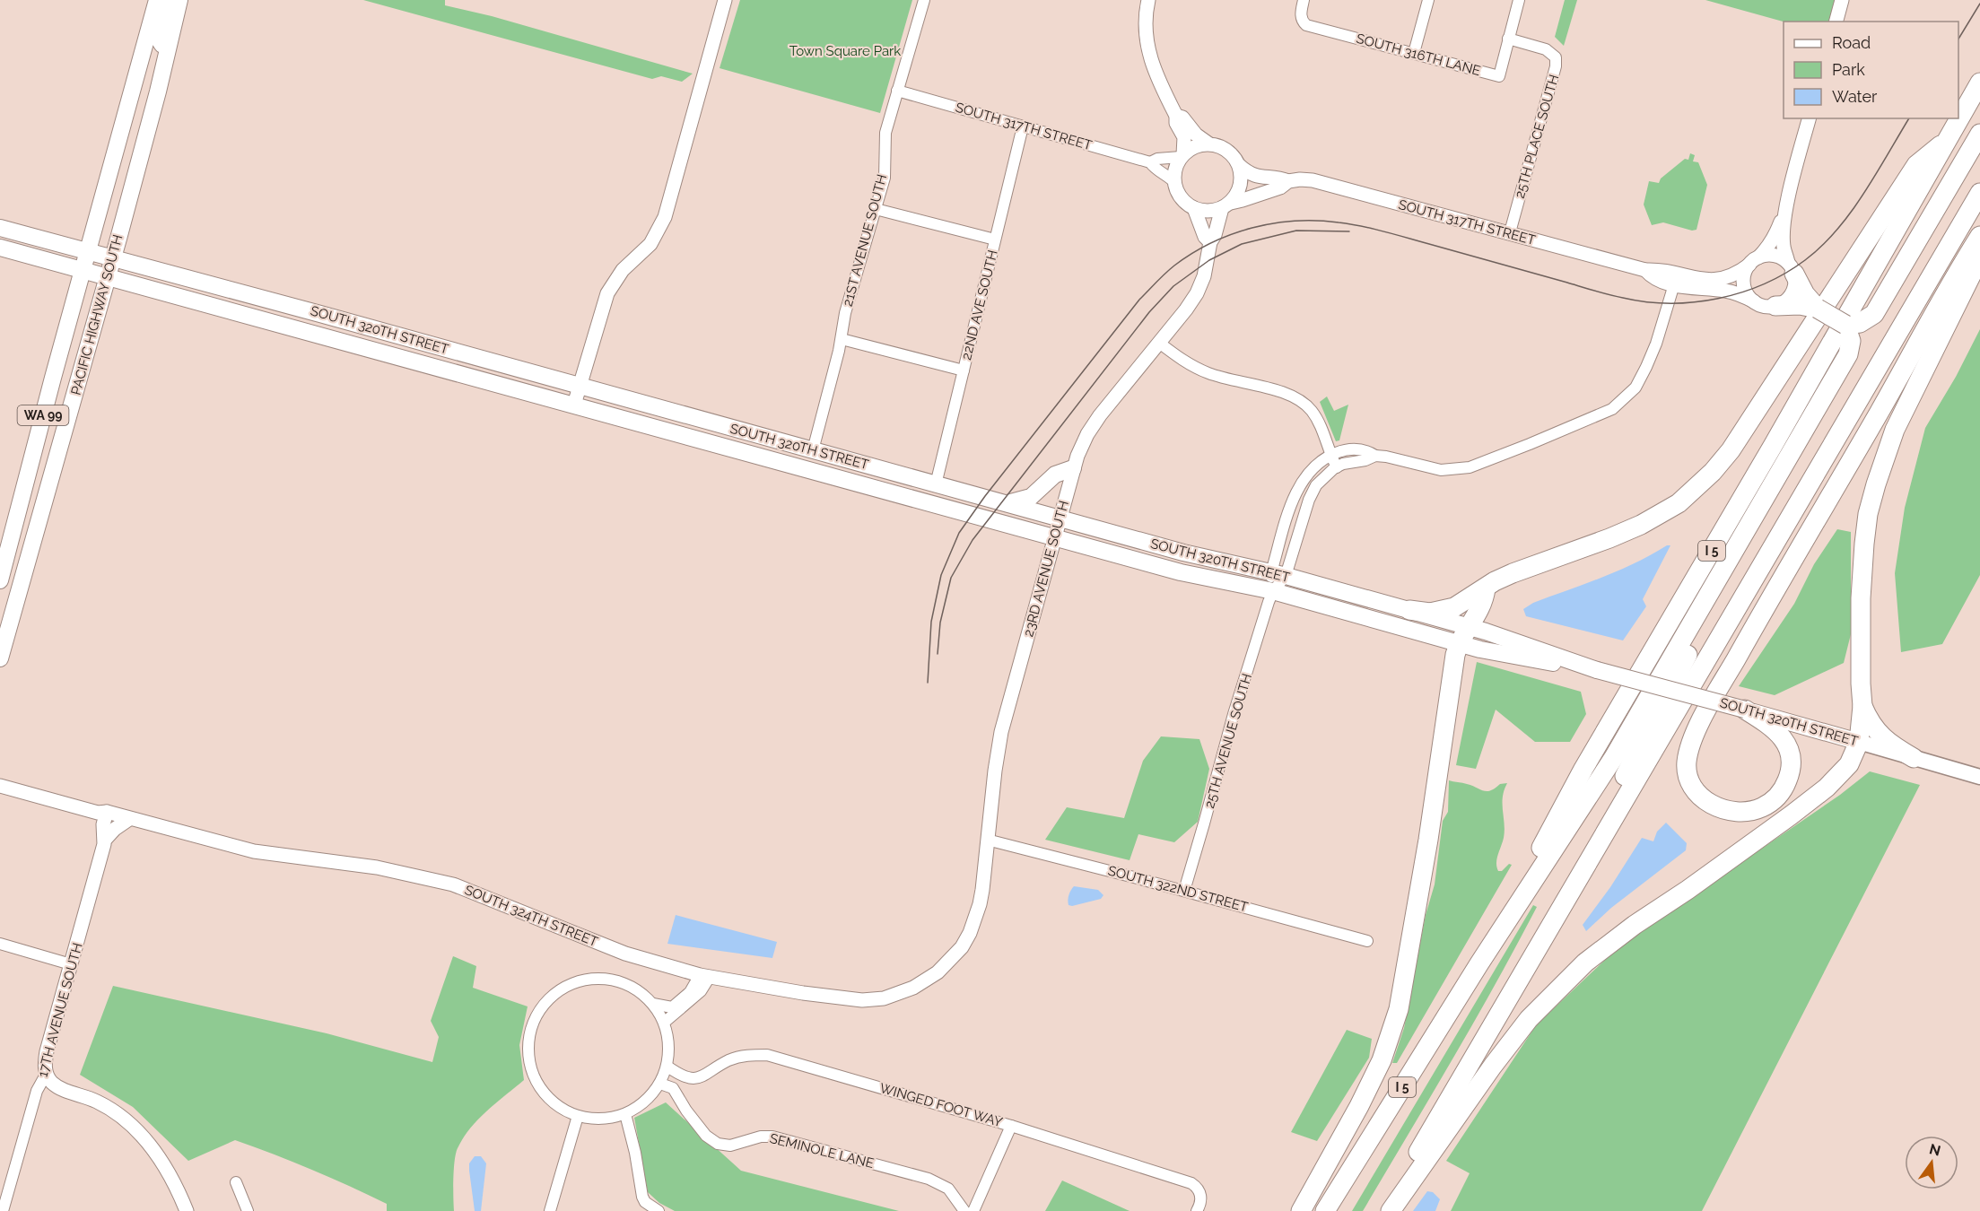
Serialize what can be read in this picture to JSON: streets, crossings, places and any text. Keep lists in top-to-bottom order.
{
  "streets": {
    "highway": ["I 5"],
    "main road": ["PACIFIC HIGHWAY SOUTH", "SOUTH 320TH STREET", "WA 99"],
    "street": [
      "SOUTH 316TH LANE",
      "SOUTH 317TH STREET",
      "25TH PLACE SOUTH",
      "21ST AVENUE SOUTH",
      "22ND AVE SOUTH",
      "23RD AVENUE SOUTH",
      "25TH AVENUE SOUTH",
      "SOUTH 322ND STREET",
      "SOUTH 324TH STREET",
      "17TH AVENUE SOUTH",
      "WINGED FOOT WAY",
      "SEMINOLE LANE"
    ]
  },
  "crossings": [
    ["SOUTH 316TH LANE", "25TH PLACE SOUTH"],
    ["SOUTH 317TH STREET", "25TH PLACE SOUTH"],
    ["SOUTH 317TH STREET", "21ST AVENUE SOUTH"],
    ["SOUTH 317TH STREET", "22ND AVE SOUTH"],
    ["21ST AVENUE SOUTH", "SOUTH 320TH STREET"],
    ["22ND AVE SOUTH", "SOUTH 320TH STREET"],
    ["PACIFIC HIGHWAY SOUTH", "SOUTH 320TH STREET"],
    ["SOUTH 320TH STREET", "23RD AVENUE SOUTH"],
    ["SOUTH 320TH STREET", "25TH AVENUE SOUTH"],
    ["23RD AVENUE SOUTH", "SOUTH 322ND STREET"],
    ["23RD AVENUE SOUTH", "SOUTH 324TH STREET"],
    ["25TH AVENUE SOUTH", "SOUTH 322ND STREET"],
    ["SOUTH 324TH STREET", "17TH AVENUE SOUTH"],
    ["WINGED FOOT WAY", "SEMINOLE LANE"]
  ],
  "parks": ["Town Square Park"],
  "legend": ["Road", "Park", "Water"],
  "north": "top"
}
